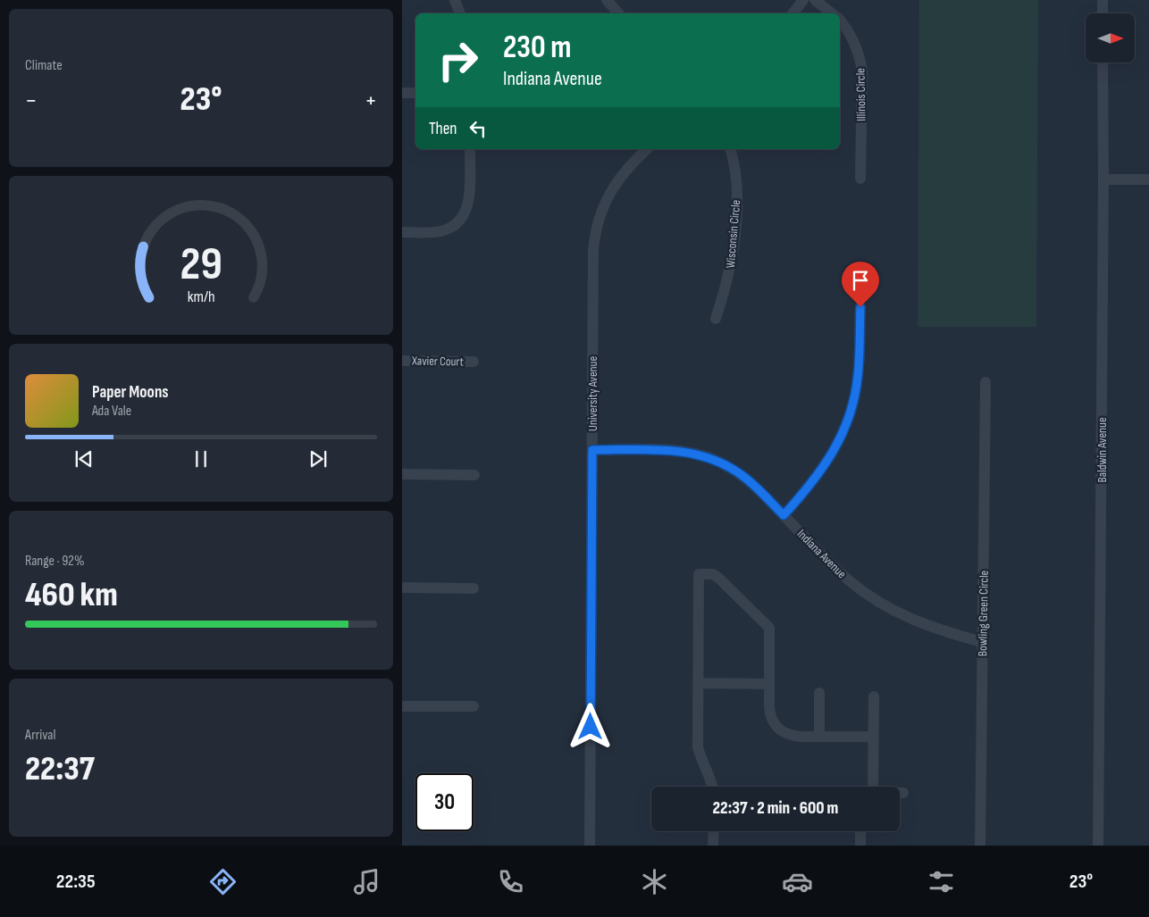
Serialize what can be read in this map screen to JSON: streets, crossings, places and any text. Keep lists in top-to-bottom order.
{
  "streets": {
    "street": [
      "Illinois Circle",
      "Wisconsin Circle",
      "Xavier Court",
      "University Avenue",
      "Baldwin Avenue",
      "Indiana Avenue",
      "Bowling Green Circle"
    ]
  },
  "crossings": [
    ["University Avenue", "Indiana Avenue"],
    ["Indiana Avenue", "Bowling Green Circle"]
  ],
  "north": "right",
  "page": {
    "tile": [
      "Climate",
      ["Range · 92%", "460 km"],
      ["Arrival", "22:37"]
    ],
    "turn": ["230 m", "Indiana Avenue"],
    "heat": ["−", "23°", "+"],
    "then": "Then",
    "song": ["Paper Moons", "Ada Vale"],
    "limit": "30",
    "trip": "22:37 · 2 min · 600 m",
    "tabs": ["22:35", "23°"],
    "gauge": ["29", "km/h"]
  }
}
